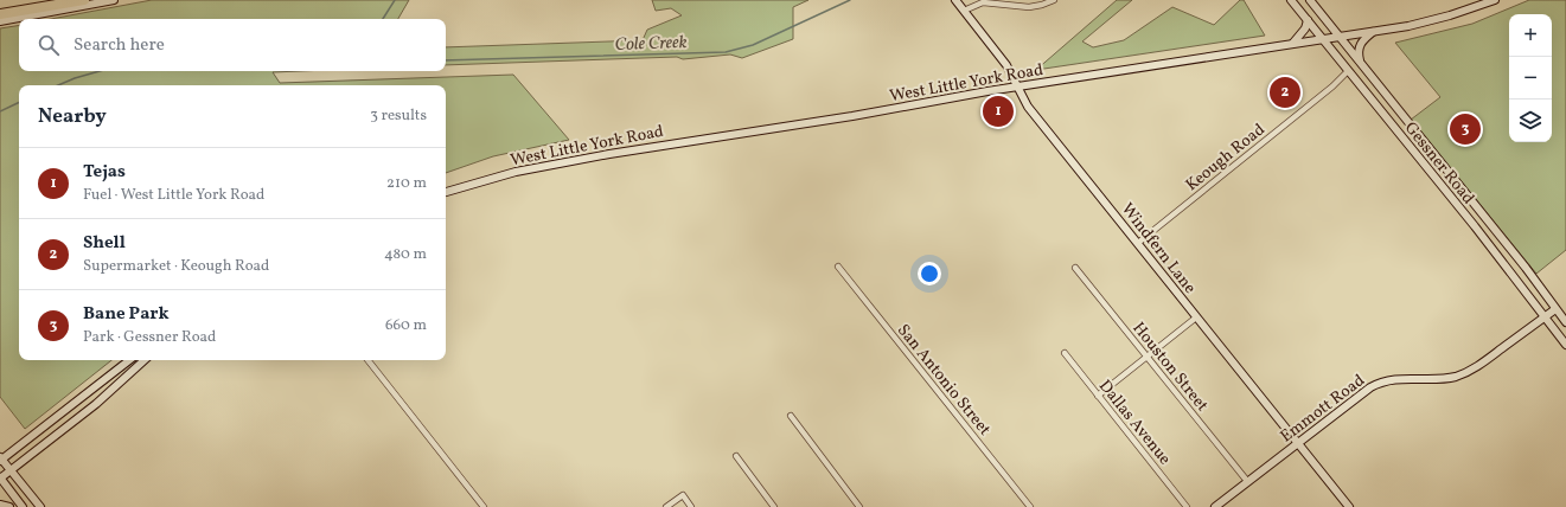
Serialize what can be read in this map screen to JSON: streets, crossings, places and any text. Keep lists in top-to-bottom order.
{
  "streets": {
    "main road": [
      "West Little York Road",
      "Gessner Road",
      "Windfern Lane",
      "Emmott Road"
    ],
    "street": [
      "Keough Road",
      "Houston Street",
      "San Antonio Street",
      "Dallas Avenue"
    ]
  },
  "crossings": [
    ["West Little York Road", "Gessner Road"],
    ["West Little York Road", "Windfern Lane"],
    ["Keough Road", "Gessner Road"],
    ["Keough Road", "Windfern Lane"],
    ["Gessner Road", "Emmott Road"],
    ["Windfern Lane", "Emmott Road"],
    ["Houston Street", "Emmott Road"]
  ],
  "water": ["Cole Creek"],
  "page": {
    "map_buttons": ["+", "−"],
    "search": "Search here",
    "pins": ["2", "1", "3"],
    "heading": ["Nearby", "3 results"],
    "list": [
      {
        "mark": "1",
        "name": "Tejas",
        "note": "Fuel · West Little York Road",
        "value": "210 m"
      },
      {
        "mark": "2",
        "name": "Shell",
        "note": "Supermarket · Keough Road",
        "value": "480 m"
      },
      {
        "mark": "3",
        "name": "Bane Park",
        "note": "Park · Gessner Road",
        "value": "660 m"
      }
    ]
  }
}
